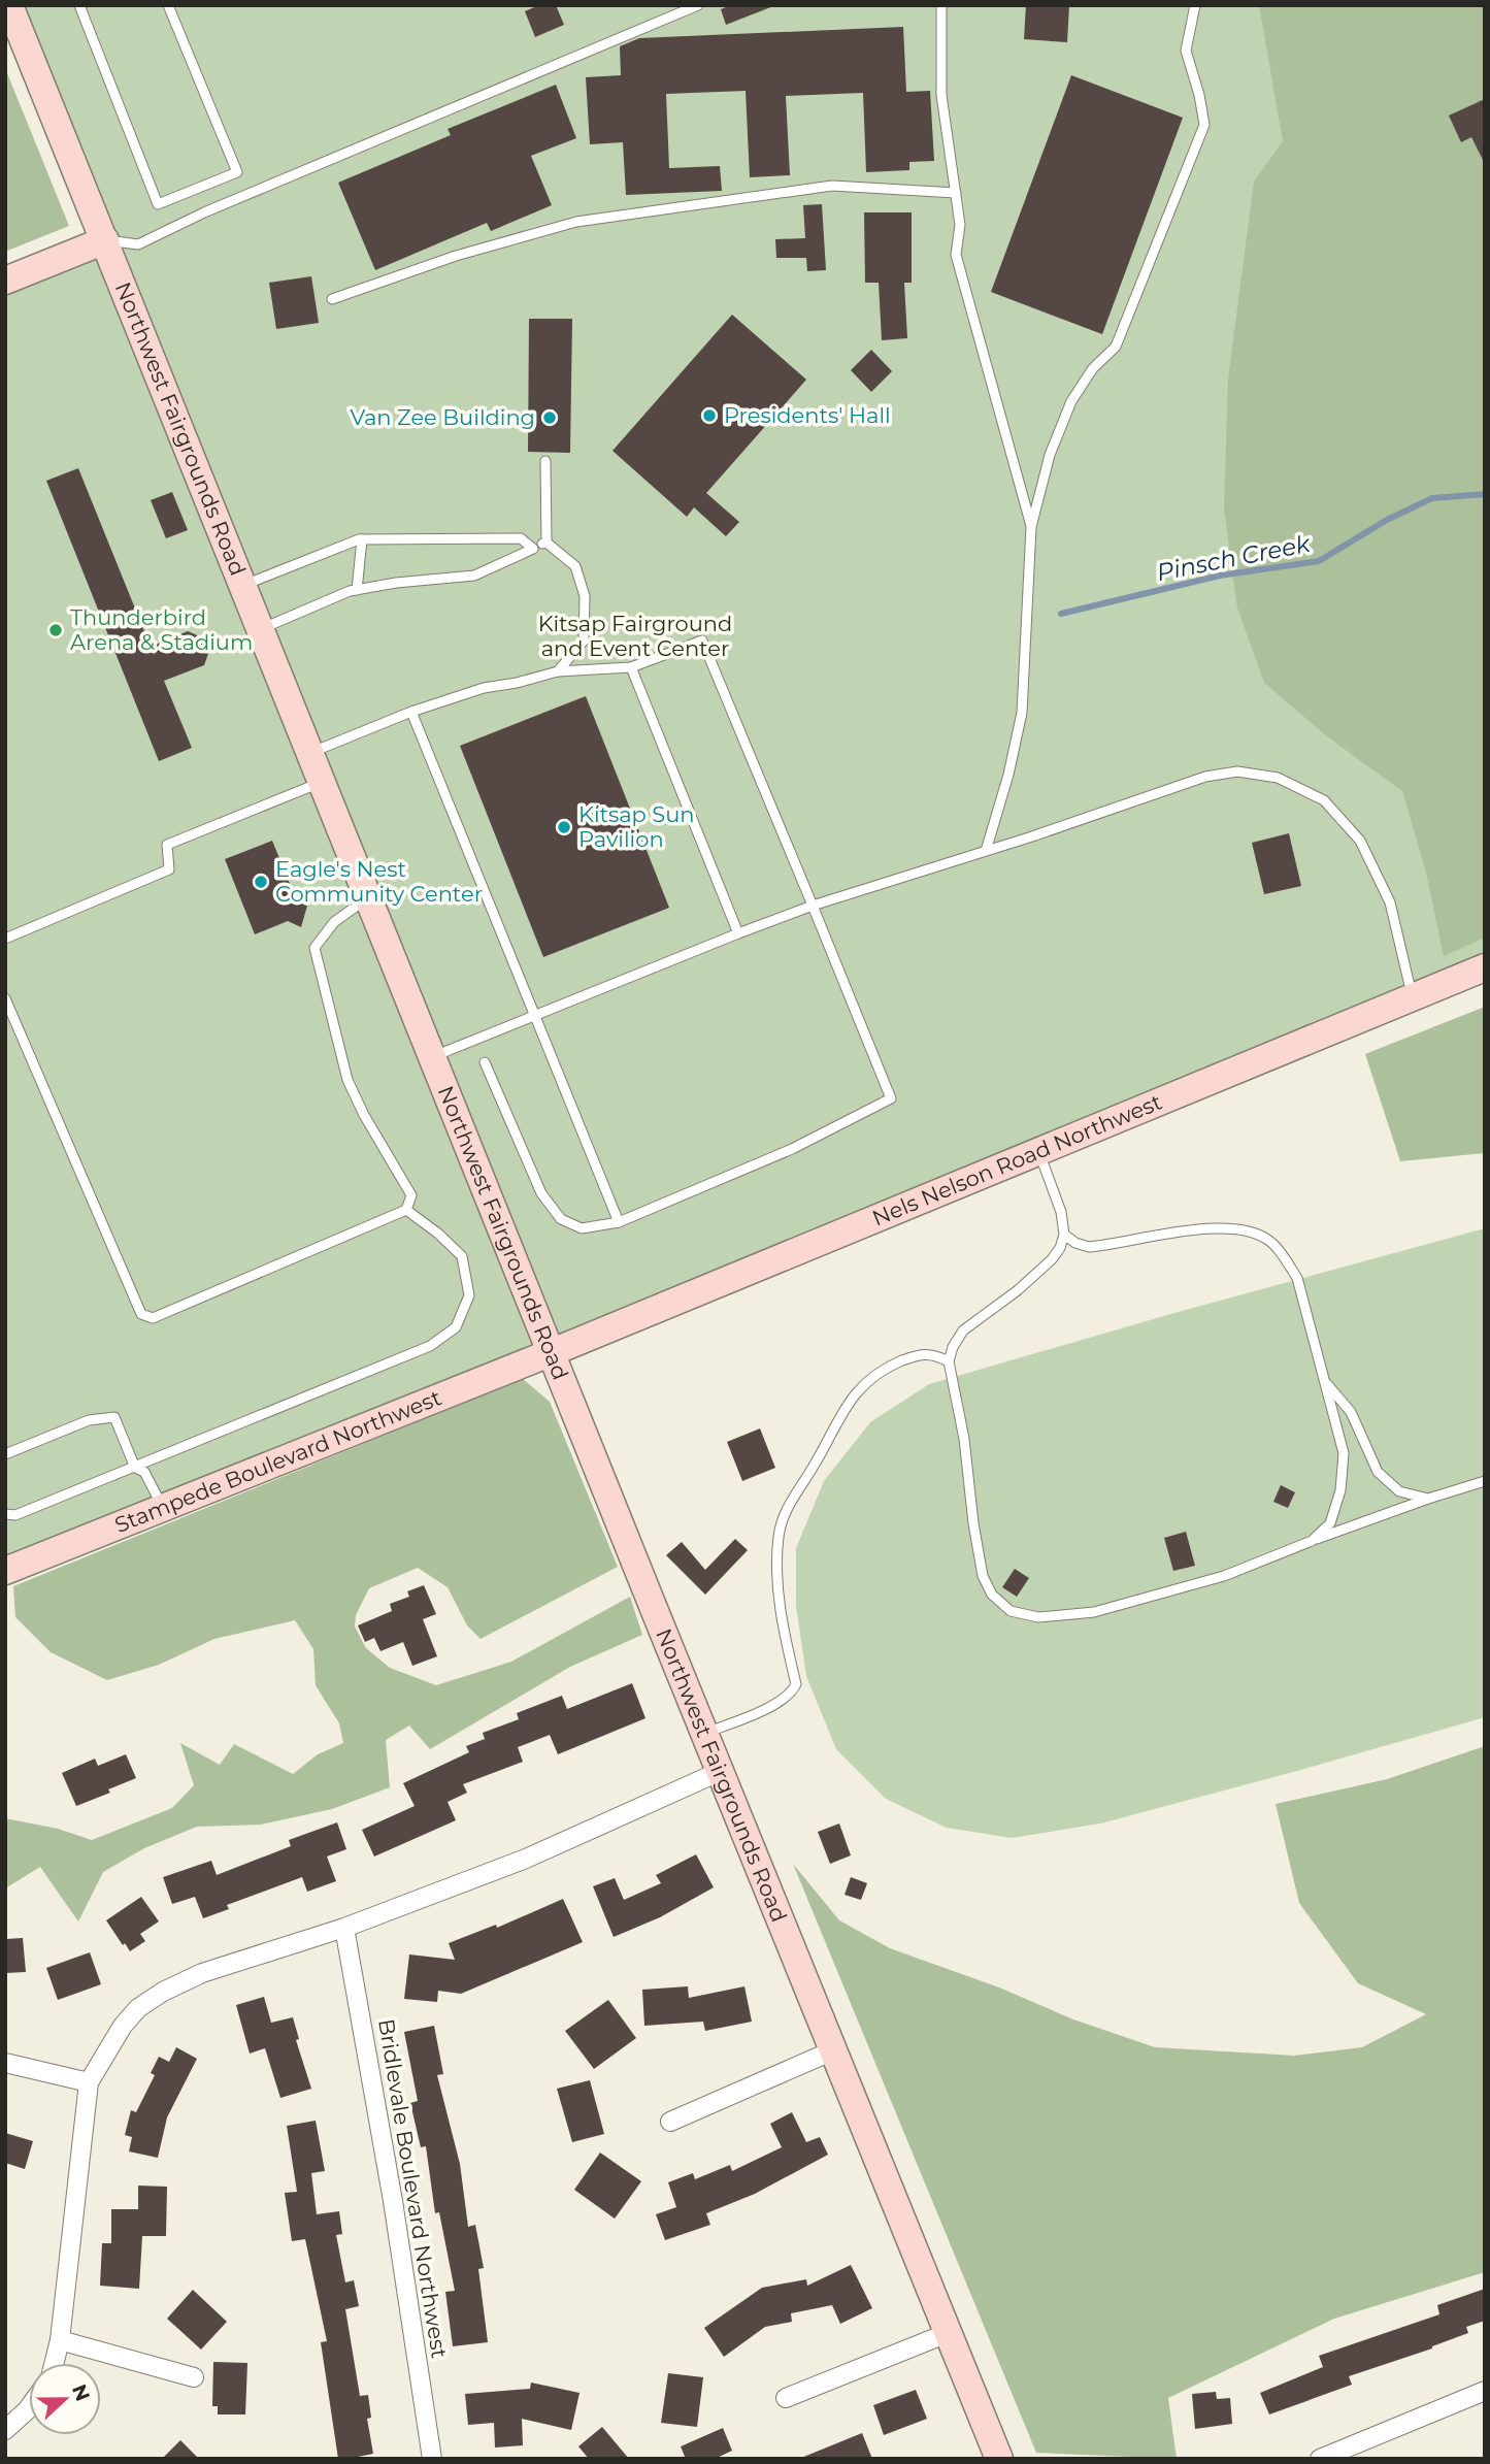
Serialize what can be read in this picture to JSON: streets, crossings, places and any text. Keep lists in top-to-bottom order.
{
  "streets": {
    "main road": ["Northwest Fairgrounds Road", "Nels Nelson Road Northwest", "Stampede Boulevard Northwest"],
    "street": ["Bridlevale Boulevard Northwest"]
  },
  "crossings": [
    ["Northwest Fairgrounds Road", "Nels Nelson Road Northwest"],
    ["Northwest Fairgrounds Road", "Stampede Boulevard Northwest"],
    ["Nels Nelson Road Northwest", "Stampede Boulevard Northwest"]
  ],
  "water": ["Pinsch Creek"],
  "parks": ["Kitsap Fairground and Event Center"],
  "places": [
    "Presidents' Hall",
    "Van Zee Building",
    "Thunderbird Arena & Stadium",
    "Kitsap Sun Pavilion",
    "Eagle's Nest Community Center"
  ],
  "north": "right"
}
